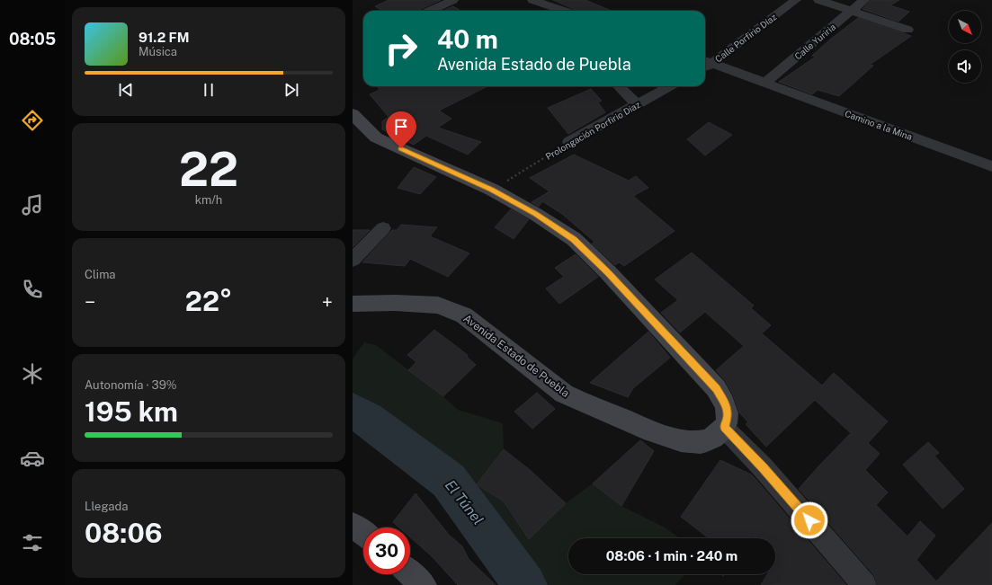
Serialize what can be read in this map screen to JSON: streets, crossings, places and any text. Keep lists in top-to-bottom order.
{
  "streets": {
    "street": [
      "Calle Porfirio Díaz",
      "Calle Yuriria",
      "Camino a la Mina",
      "Prolongación Porfirio Díaz",
      "Avenida Estado de Puebla"
    ]
  },
  "crossings": [
    ["Calle Porfirio Díaz", "Camino a la Mina"],
    ["Calle Yuriria", "Camino a la Mina"]
  ],
  "water": ["El Túnel"],
  "north": "bottom right",
  "page": {
    "tabs": "08:05",
    "turn": ["40 m", "Avenida Estado de Puebla"],
    "song": ["91.2 FM", "Música"],
    "tile": [
      ["22", "km/h"],
      "Clima",
      ["Autonomía · 39%", "195 km"],
      ["Llegada", "08:06"]
    ],
    "heat": ["−", "22°", "+"],
    "limit": "30",
    "trip": "08:06 · 1 min · 240 m"
  }
}
